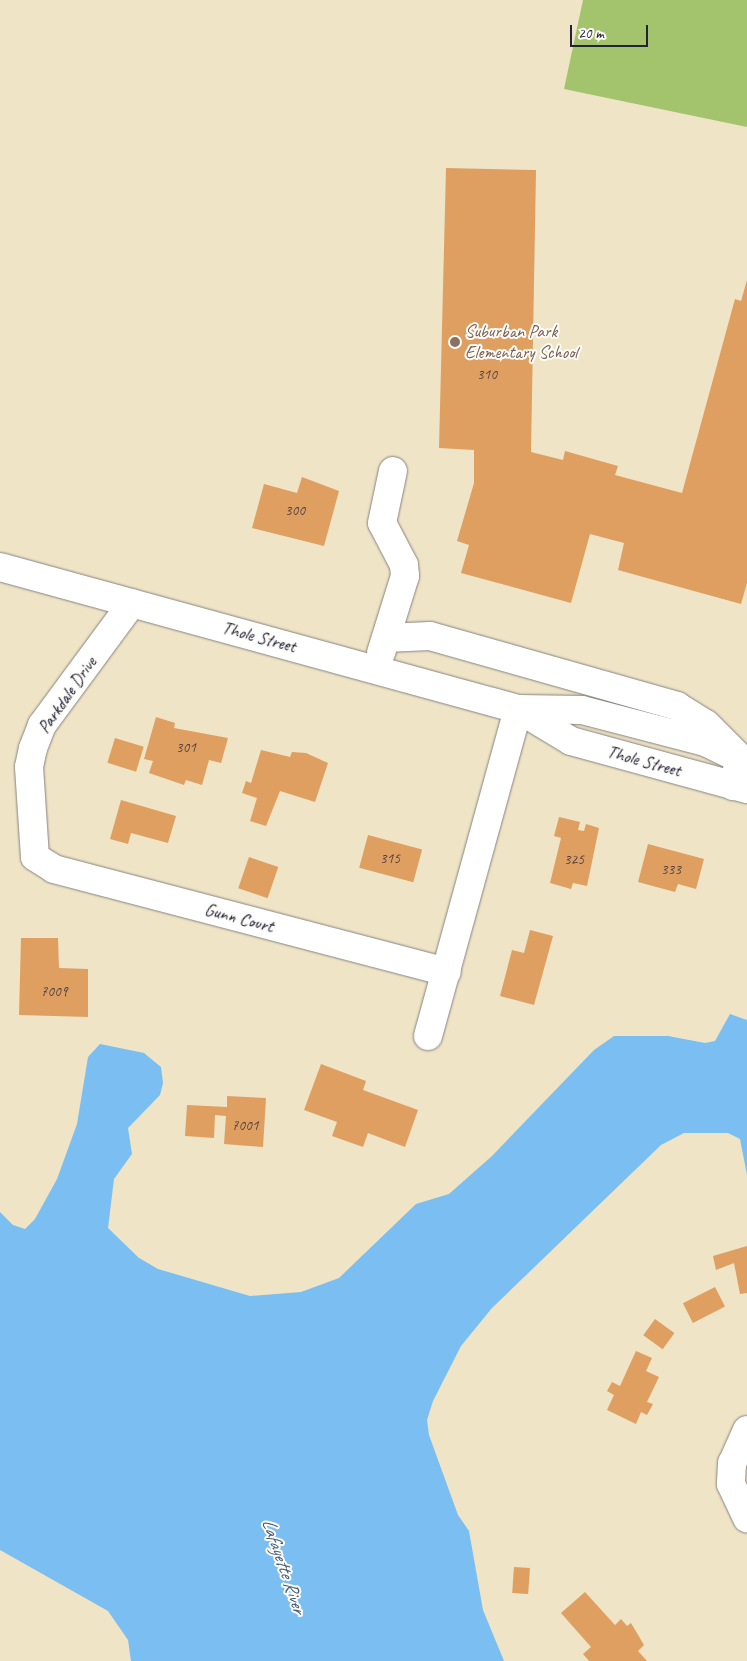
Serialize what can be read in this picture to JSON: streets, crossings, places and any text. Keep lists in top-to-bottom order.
{
  "streets": {
    "street": ["Thole Street", "Parkdale Drive", "Gunn Court"]
  },
  "crossings": [
    ["Thole Street", "Parkdale Drive"],
    ["Parkdale Drive", "Gunn Court"]
  ],
  "water": ["Lafayette River"],
  "places": ["Suburban Park Elementary School"],
  "house_numbers": [
    "310",
    "300",
    "301",
    "315",
    "325",
    "333",
    "7009",
    "7001"
  ],
  "scale_bar": "20 m"
}
